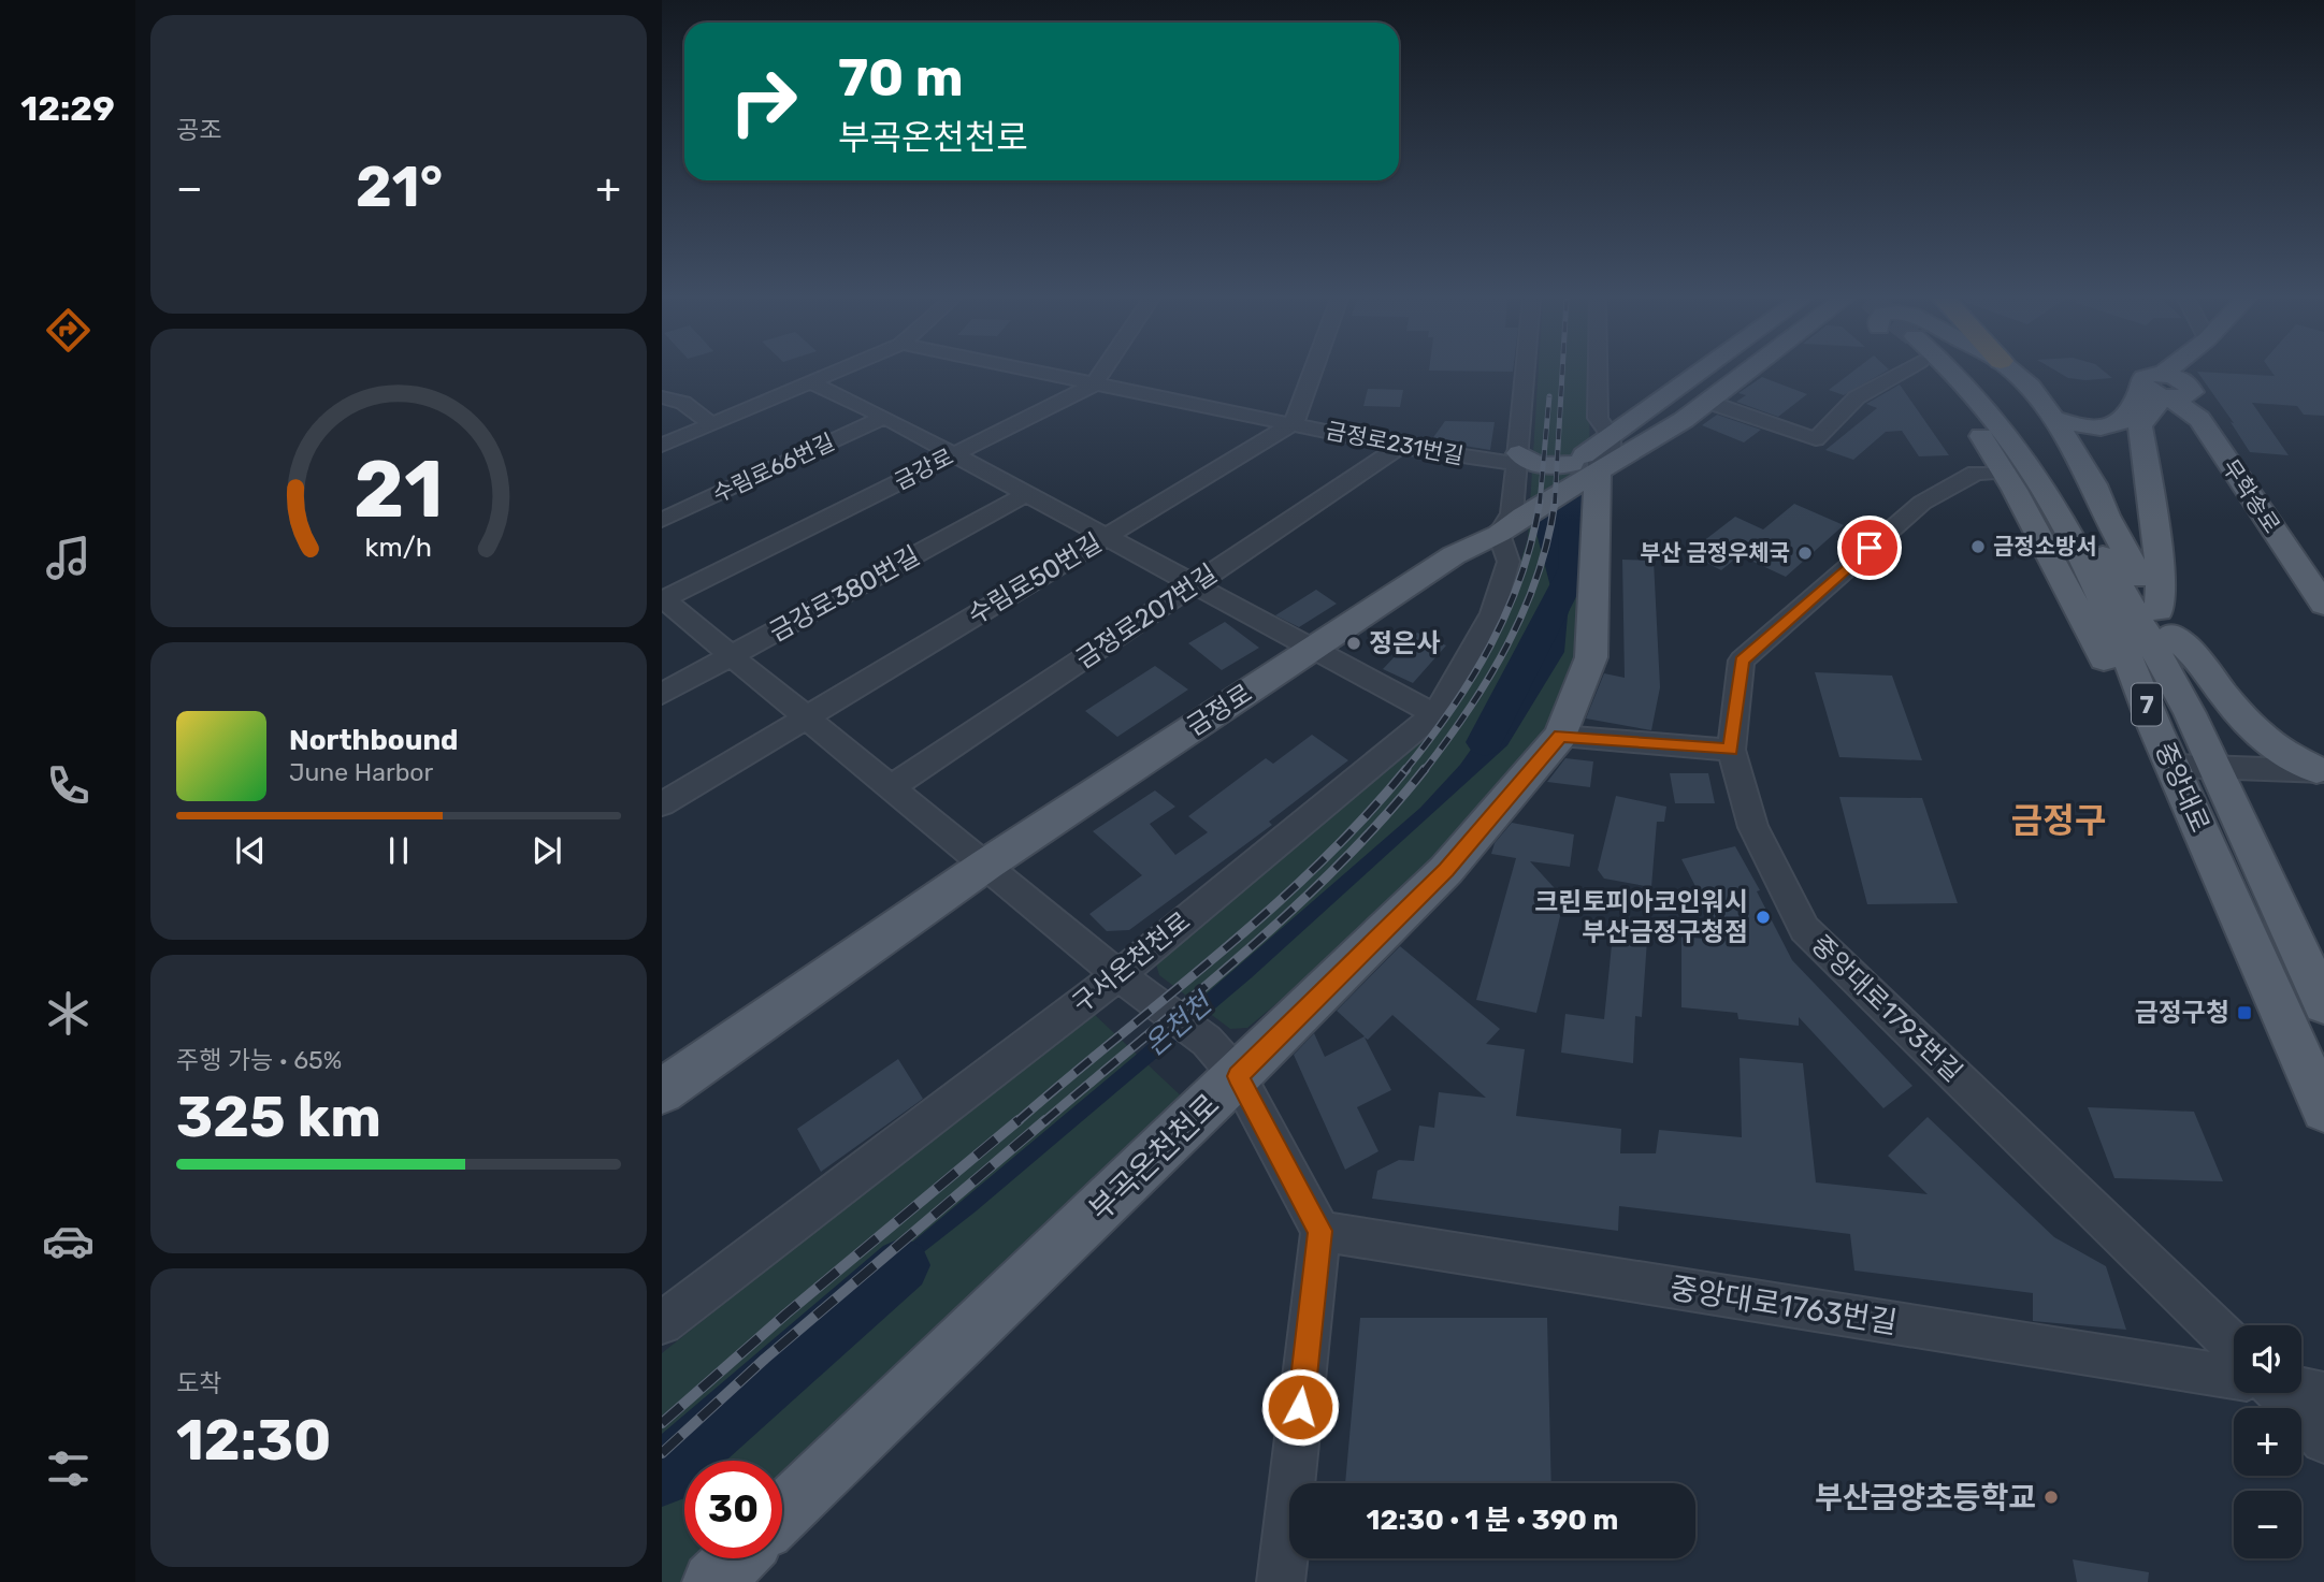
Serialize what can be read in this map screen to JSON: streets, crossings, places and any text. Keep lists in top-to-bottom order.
{
  "streets": {
    "main road": [
      "무학송로",
      "7",
      "금정로",
      "중앙대로",
      "부곡온천천로"
    ],
    "street": [
      "금정로231번길",
      "수림로66번길",
      "금강로",
      "수림로50번길",
      "금강로380번길",
      "금정로207번길",
      "구서온천천로",
      "중앙대로1793번길",
      "중앙대로1763번길"
    ]
  },
  "crossings": [
    ["금정로231번길", "금강로"],
    ["금정로231번길", "수림로50번길"],
    ["금정로231번길", "금정로207번길"],
    ["금정로231번길", "구서온천천로"],
    ["금정로", "구서온천천로"],
    ["금정로", "부곡온천천로"]
  ],
  "districts": ["금정구"],
  "water": ["온천천"],
  "places": {
    "other": [
      "금정소방서",
      "부산 금정우체국",
      "정은사",
      "크린토피아코인워시 부산금정구청점",
      "부산금양초등학교"
    ],
    "transit": ["금정구청"]
  },
  "page": {
    "tabs": "12:29",
    "tile": [
      "공조",
      ["주행 가능 · 65%", "325 km"],
      ["도착", "12:30"]
    ],
    "turn": ["70 m", "부곡온천천로"],
    "heat": ["−", "21°", "+"],
    "song": ["Northbound", "June Harbor"],
    "map_buttons": ["+", "−"],
    "limit": "30",
    "trip": "12:30 · 1 분 · 390 m",
    "gauge": ["21", "km/h"]
  }
}
